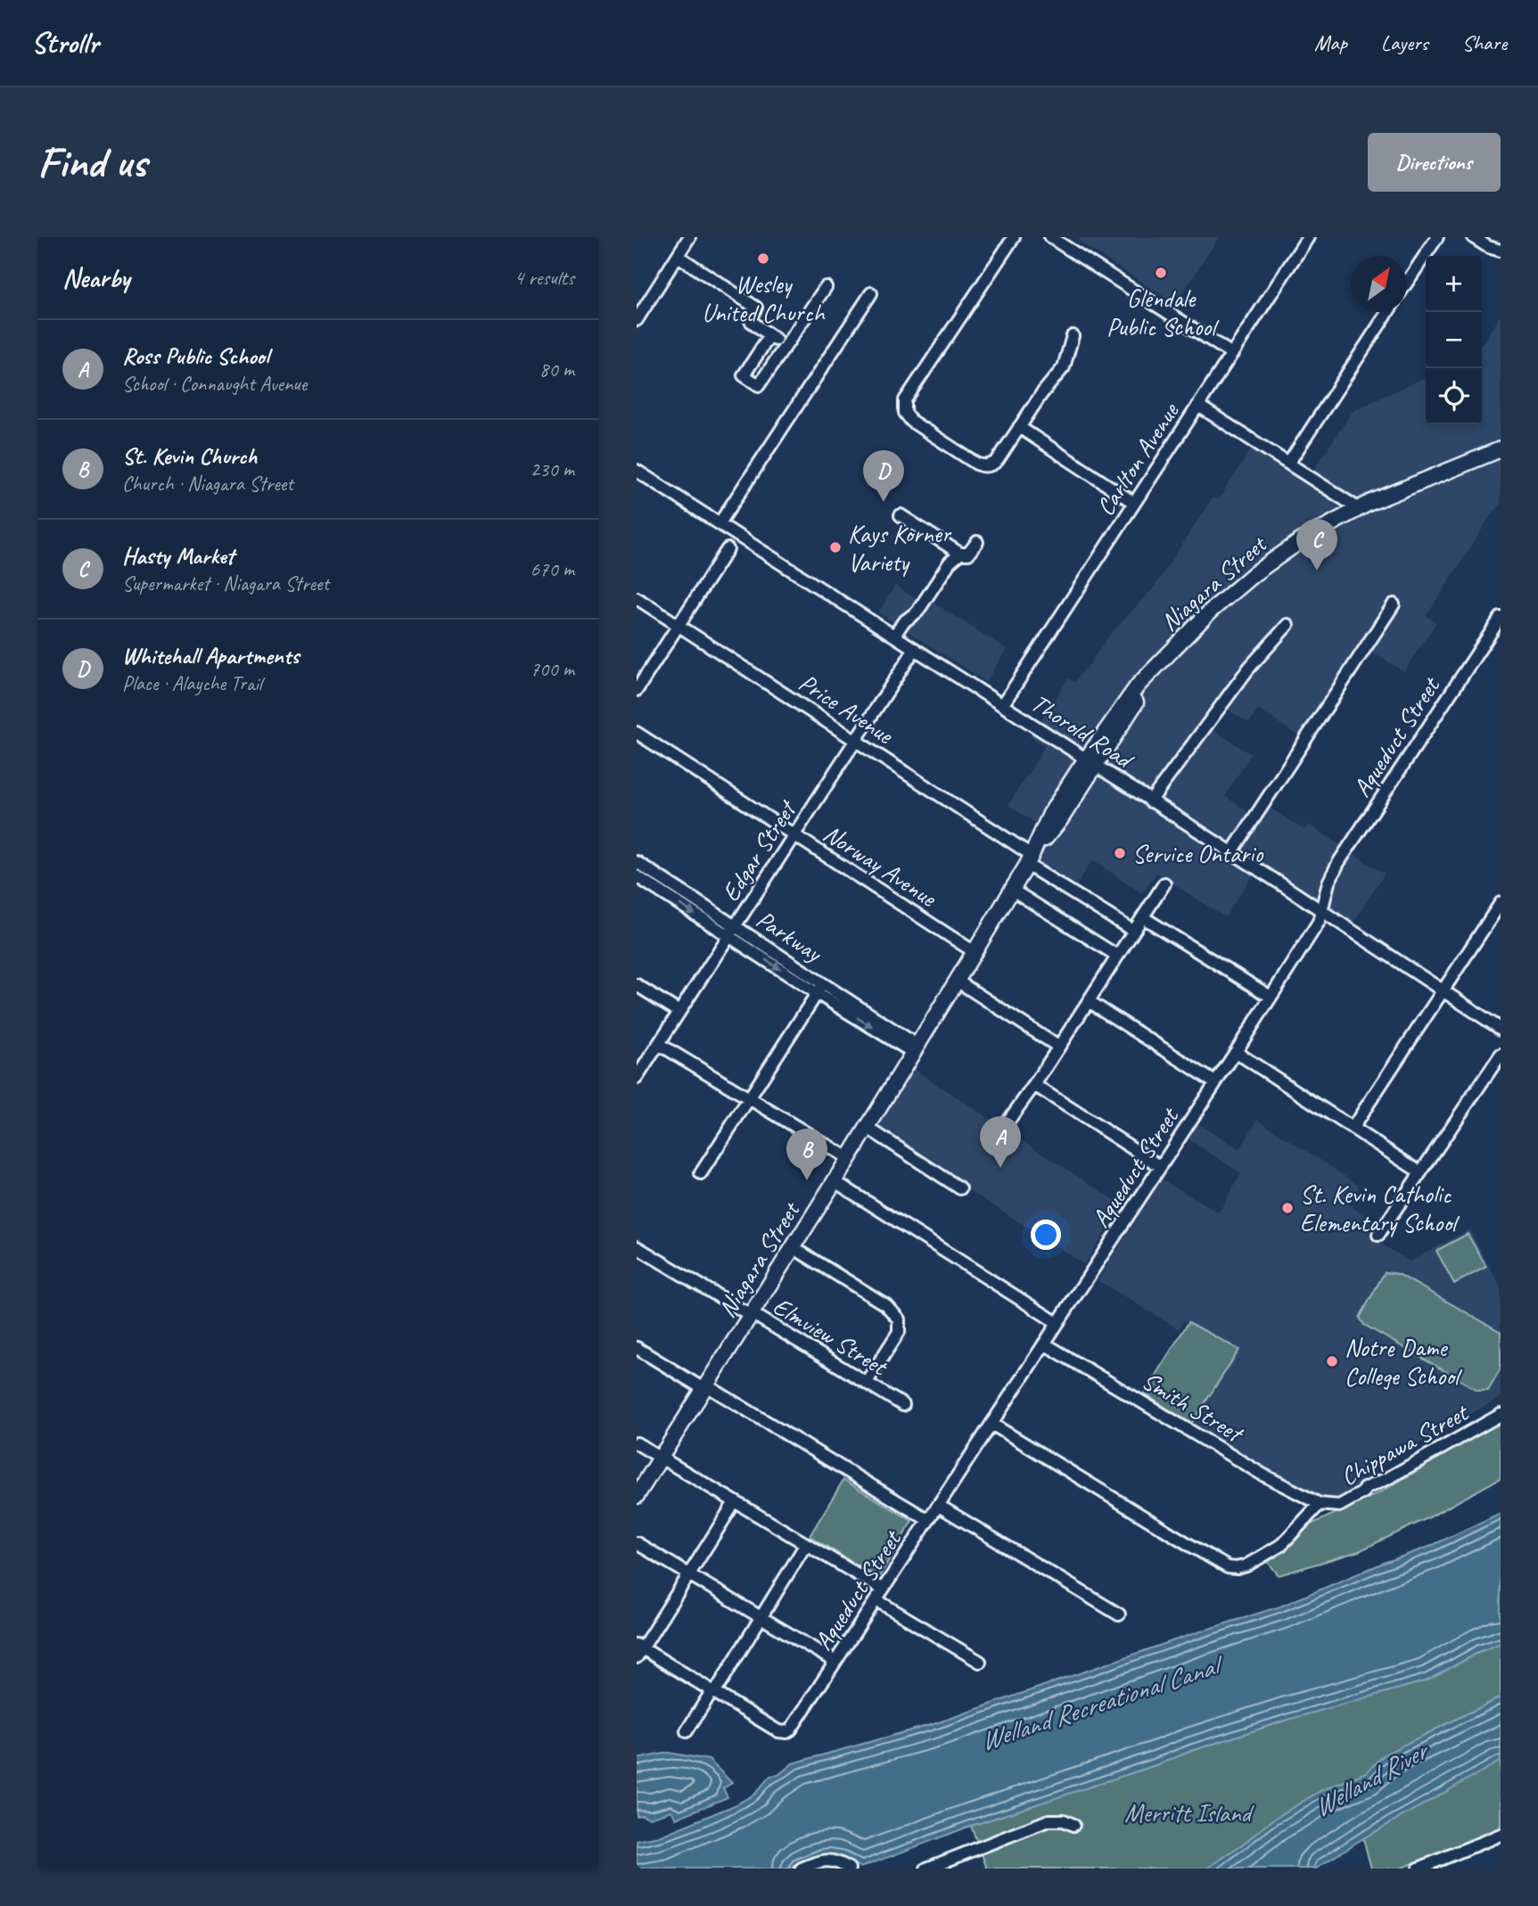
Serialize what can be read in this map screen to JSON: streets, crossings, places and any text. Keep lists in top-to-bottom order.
{
  "streets": {
    "main road": ["Niagara Street"],
    "street": [
      "Carlton Avenue",
      "Price Avenue",
      "Thorold Road",
      "Aqueduct Street",
      "Edgar Street",
      "Norway Avenue",
      "Parkway",
      "Elmview Street",
      "Smith Street",
      "Chippawa Street"
    ]
  },
  "crossings": [
    ["Carlton Avenue", "Thorold Road"],
    ["Niagara Street", "Price Avenue"],
    ["Niagara Street", "Thorold Road"],
    ["Niagara Street", "Norway Avenue"],
    ["Niagara Street", "Parkway"],
    ["Niagara Street", "Elmview Street"],
    ["Price Avenue", "Edgar Street"],
    ["Thorold Road", "Aqueduct Street"],
    ["Thorold Road", "Edgar Street"],
    ["Aqueduct Street", "Smith Street"],
    ["Aqueduct Street", "Chippawa Street"],
    ["Edgar Street", "Norway Avenue"],
    ["Edgar Street", "Parkway"],
    ["Smith Street", "Chippawa Street"]
  ],
  "water": ["Welland Recreational Canal", "Welland River"],
  "parks": ["Merritt Island"],
  "places": [
    "Wesley United Church",
    "Glendale Public School",
    "Kays Korner Variety",
    "Service Ontario",
    "St. Kevin Catholic Elementary School",
    "Notre Dame College School"
  ],
  "north": "top right",
  "page": {
    "header": "Strollr",
    "nav": ["Map", "Layers", "Share"],
    "buttons": "Directions",
    "title": "Find us",
    "heading": ["Nearby", "4 results"],
    "map_buttons": ["+", "−"],
    "list": [
      {
        "mark": "A",
        "name": "Ross Public School",
        "note": "School · Connaught Avenue",
        "value": "80 m"
      },
      {
        "mark": "B",
        "name": "St. Kevin Church",
        "note": "Church · Niagara Street",
        "value": "230 m"
      },
      {
        "mark": "C",
        "name": "Hasty Market",
        "note": "Supermarket · Niagara Street",
        "value": "670 m"
      },
      {
        "mark": "D",
        "name": "Whitehall Apartments",
        "note": "Place · Alayche Trail",
        "value": "700 m"
      }
    ],
    "pins": [
      "D",
      "C",
      "A",
      "B"
    ]
  }
}
